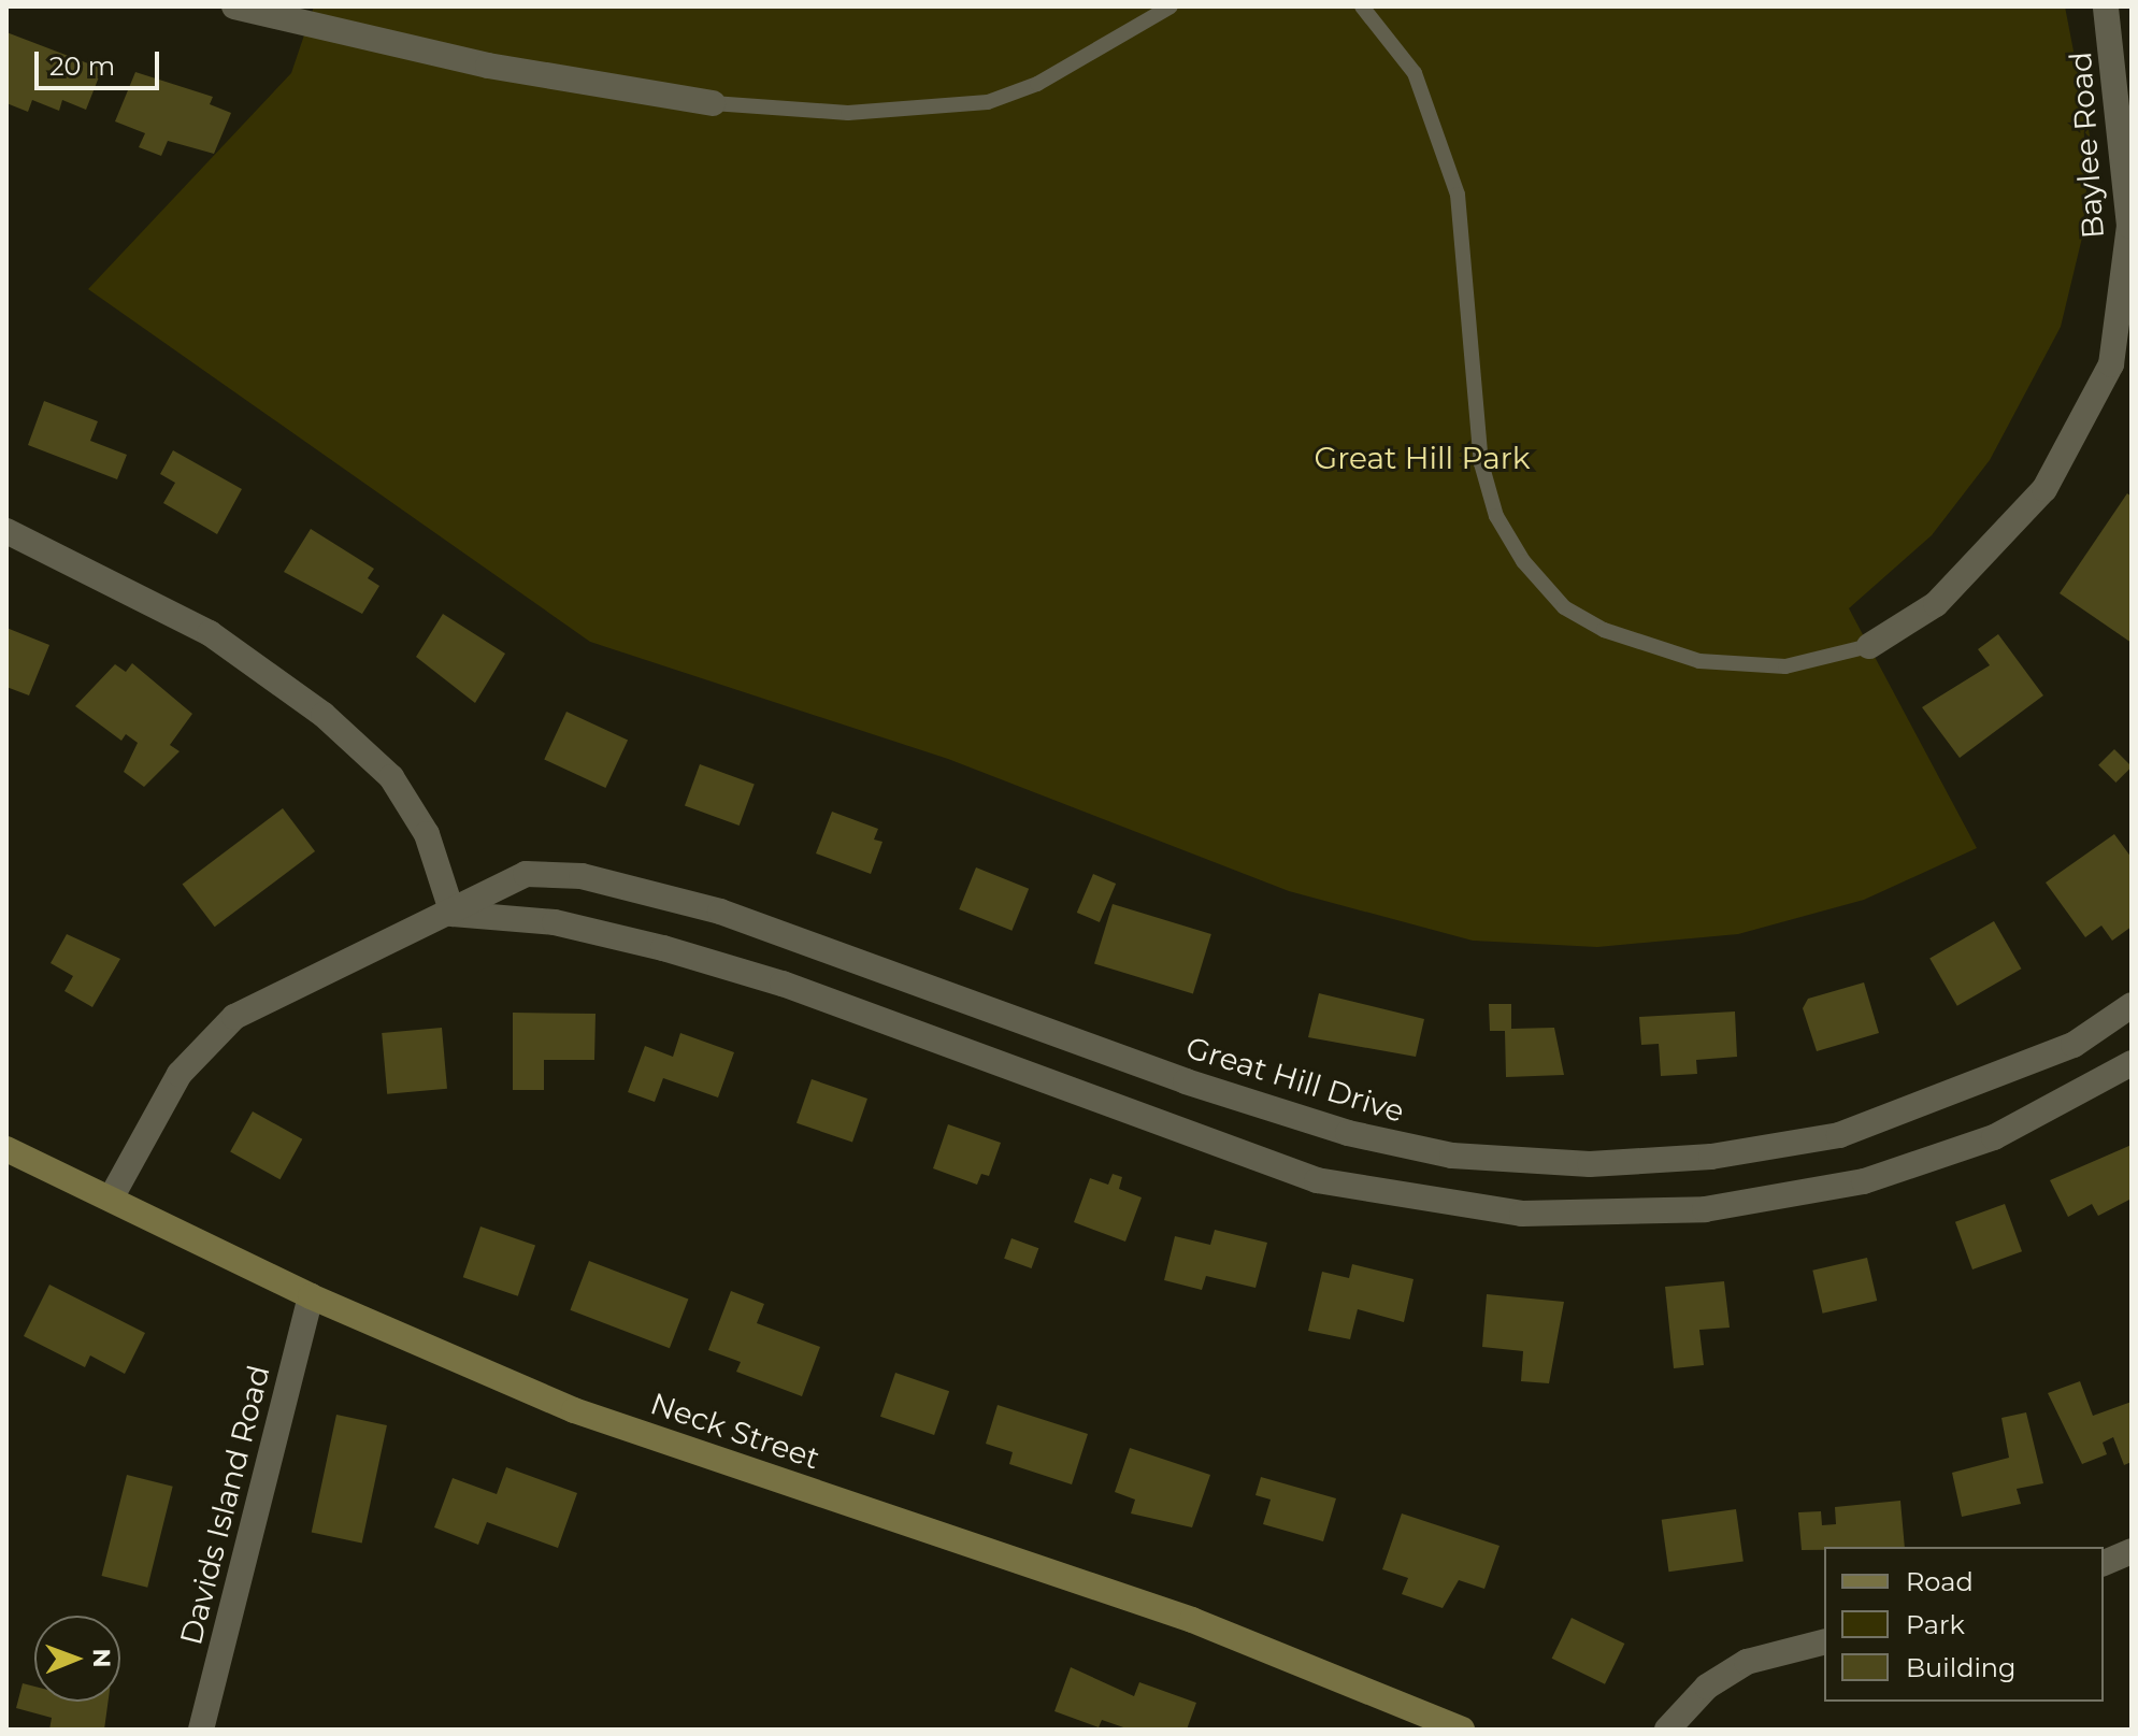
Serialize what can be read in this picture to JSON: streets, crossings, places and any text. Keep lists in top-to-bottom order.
{
  "streets": {
    "street": [
      "Baylee Road",
      "Great Hill Drive",
      "Neck Street",
      "Davids Island Road"
    ]
  },
  "crossings": [
    ["Great Hill Drive", "Neck Street"],
    ["Neck Street", "Davids Island Road"]
  ],
  "parks": ["Great Hill Park"],
  "legend": ["Road", "Park", "Building"],
  "scale_bar": "20 m",
  "north": "right"
}
